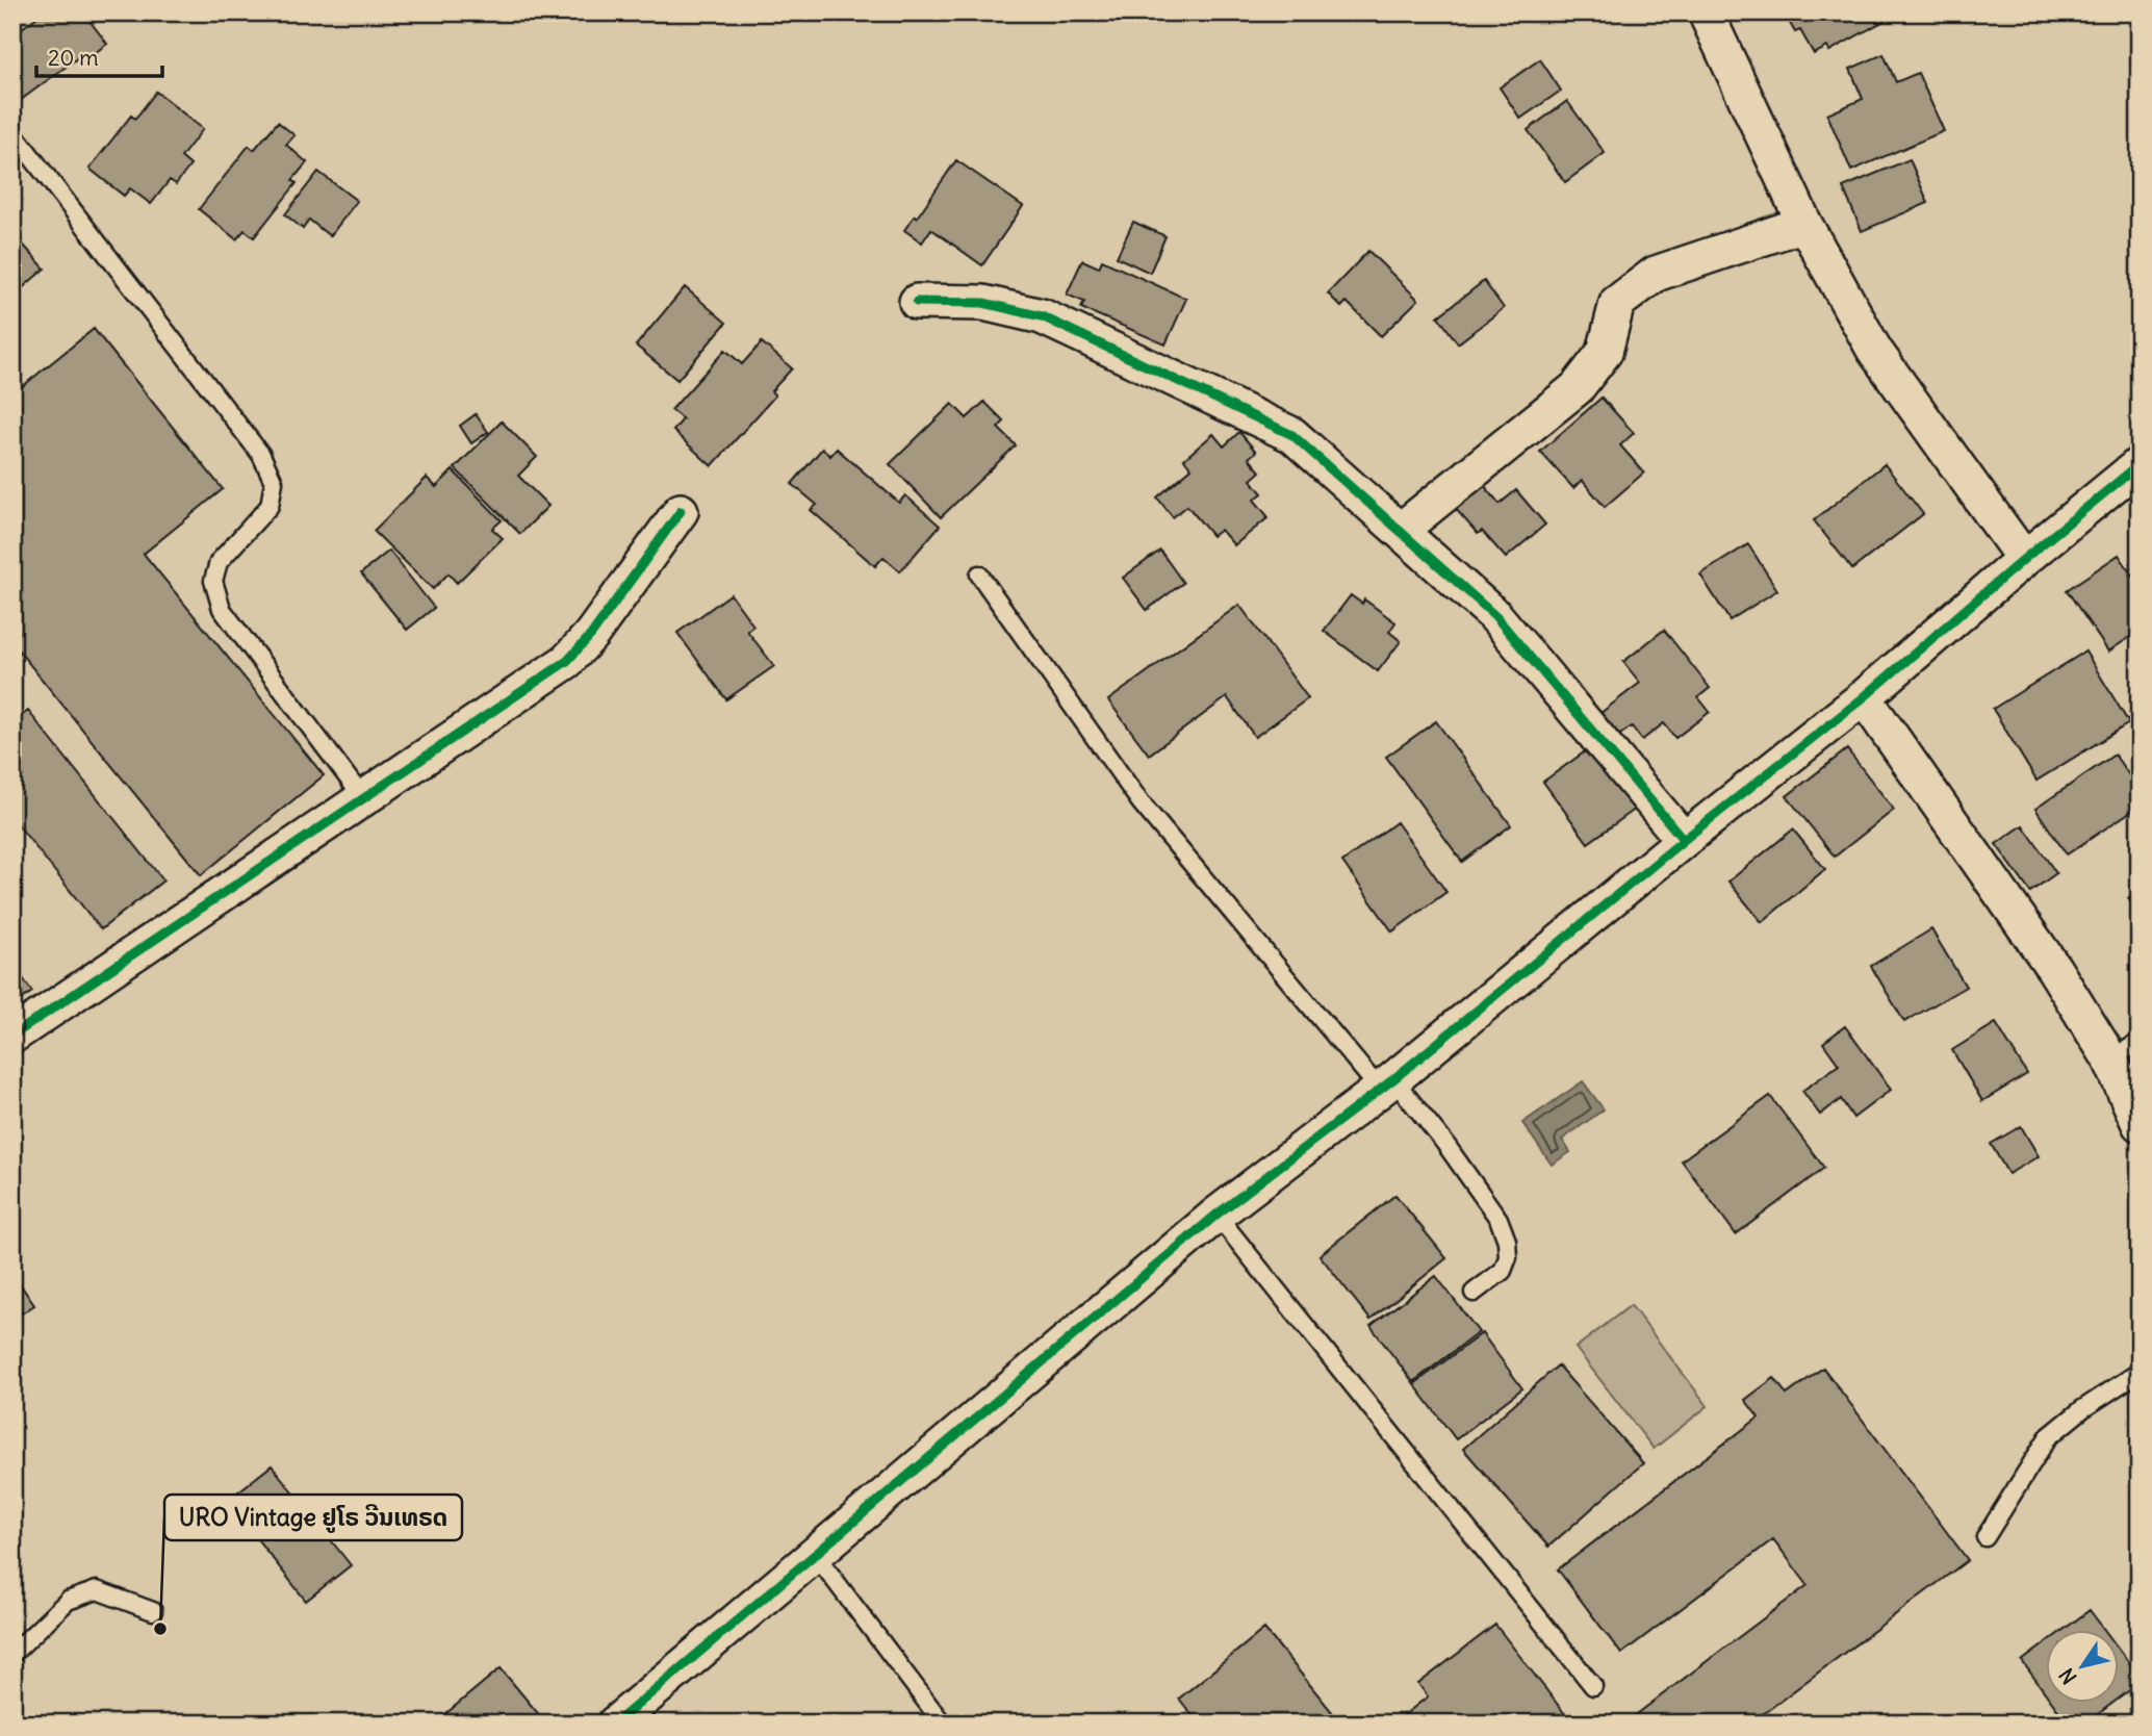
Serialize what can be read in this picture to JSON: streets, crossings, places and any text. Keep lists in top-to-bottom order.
{
  "places": ["URO Vintage ຢູໂຣ ວີນເທຣດ"],
  "scale_bar": "20 m",
  "north": "bottom left"
}
